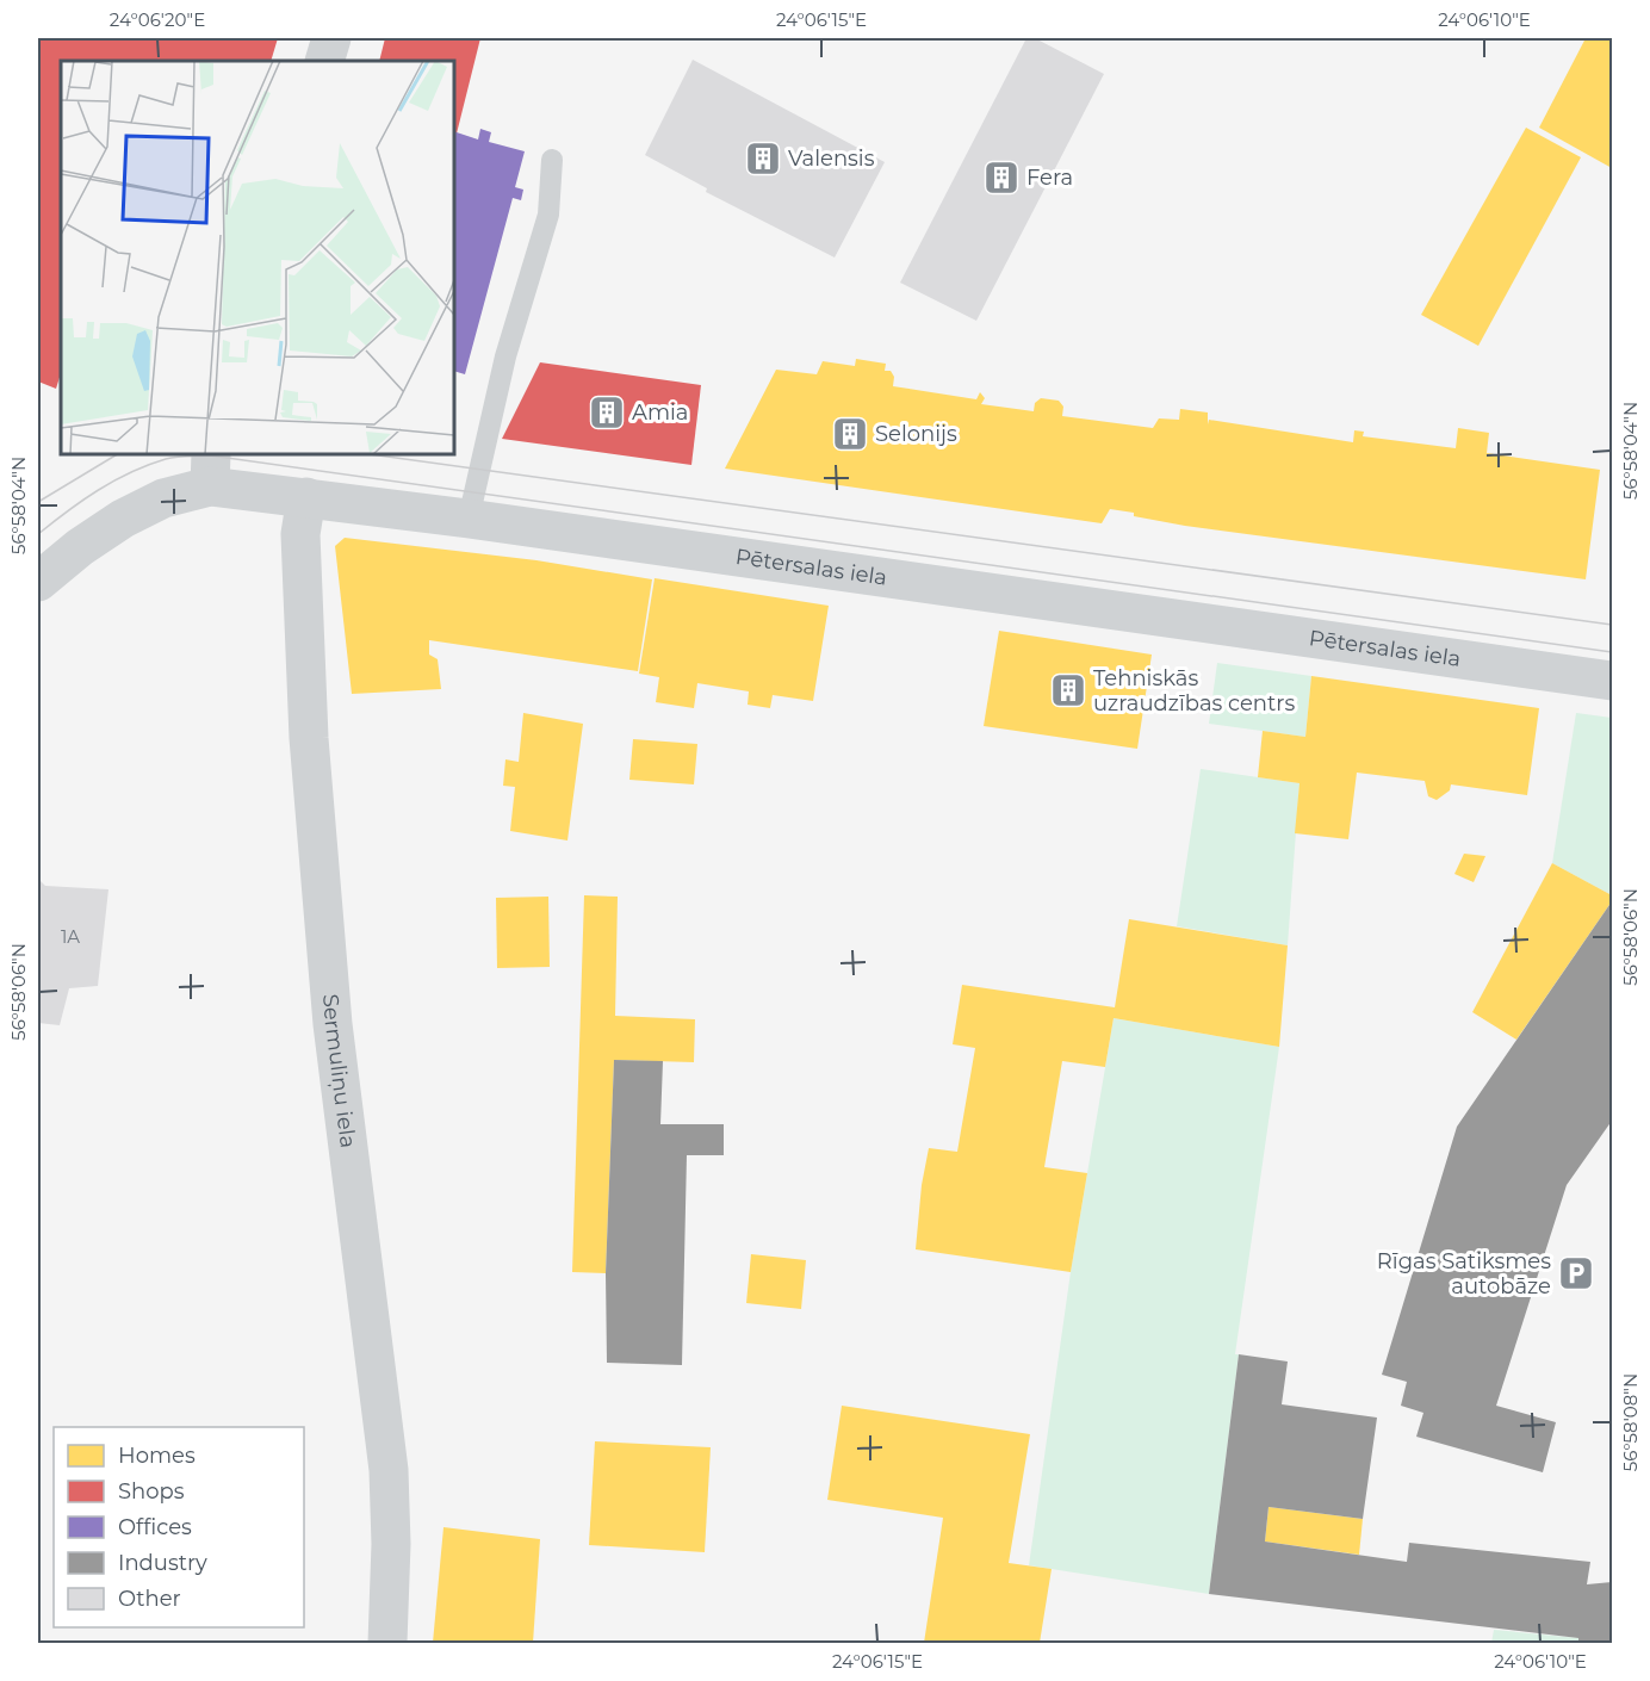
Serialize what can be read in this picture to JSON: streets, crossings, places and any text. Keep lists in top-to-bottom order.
{
  "streets": {
    "street": ["Pētersalas iela", "Sermuliņu iela"]
  },
  "crossings": [
    ["Pētersalas iela", "Sermuliņu iela"]
  ],
  "places": {
    "building": [
      "Valensis",
      "Fera",
      "Amia",
      "Selonijs",
      "Tehniskās uzraudzības centrs"
    ],
    "parking": ["Rīgas Satiksmes autobāze"]
  },
  "house_numbers": ["1A"],
  "legend": [
    "Homes",
    "Shops",
    "Offices",
    "Industry",
    "Other"
  ],
  "coordinates": [
    "24°06'20\"E",
    "24°06'15\"E",
    "24°06'10\"E",
    "56°58'04\"N",
    "56°58'06\"N",
    "56°58'08\"N"
  ]
}
